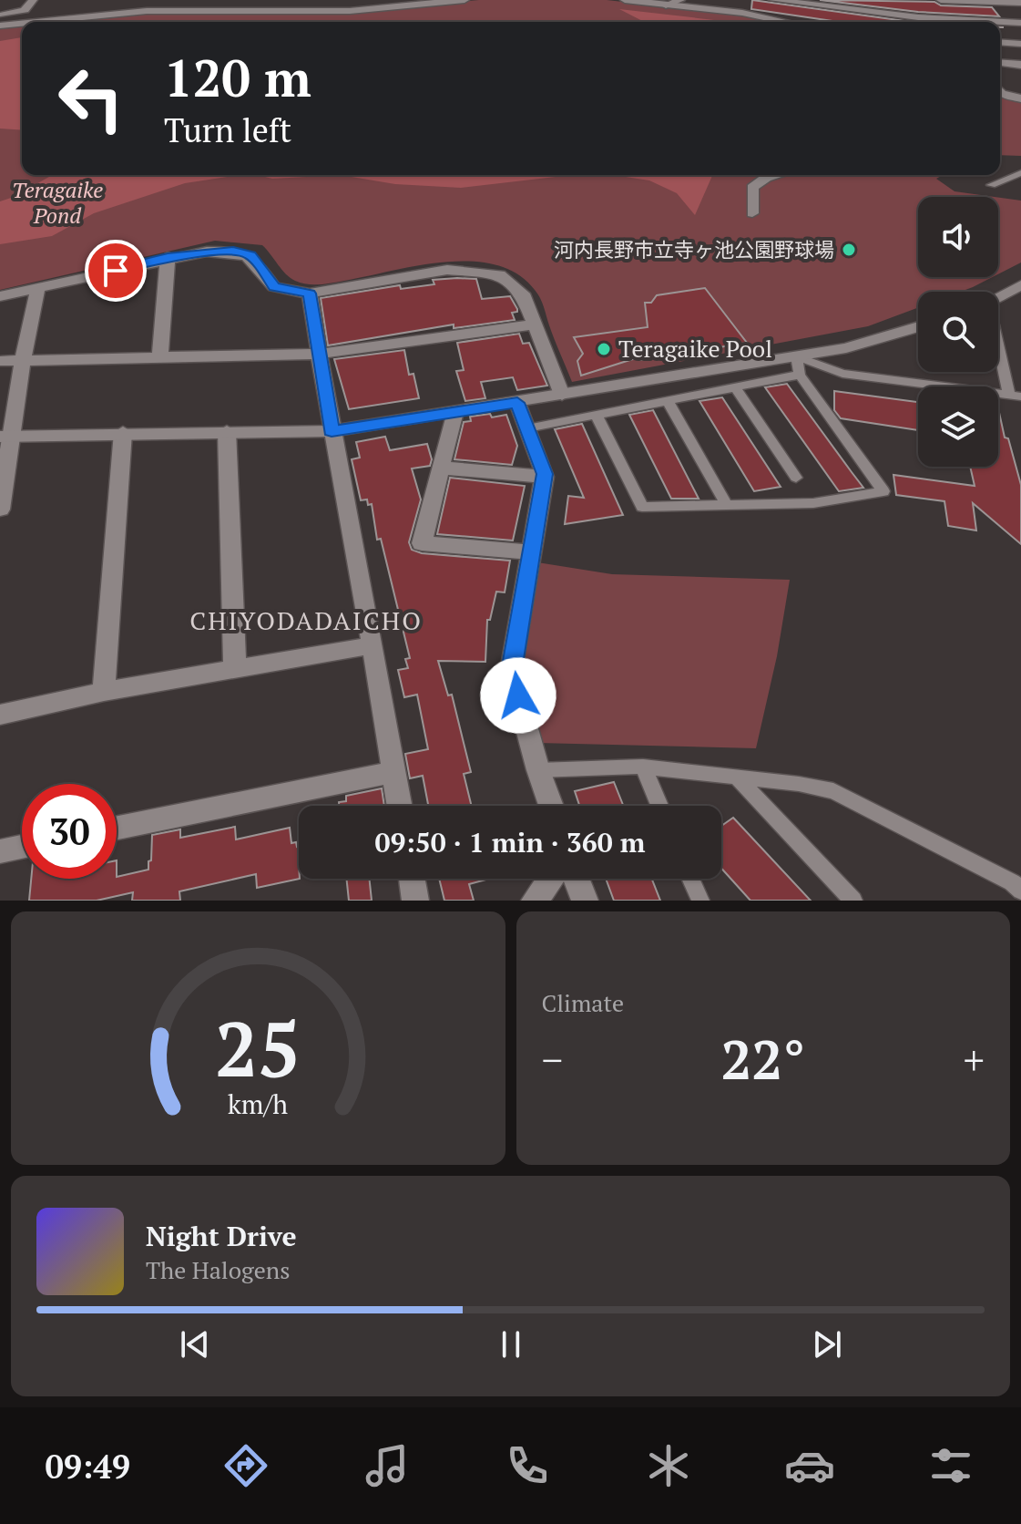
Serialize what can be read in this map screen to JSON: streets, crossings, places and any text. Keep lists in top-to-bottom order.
{
  "districts": ["CHIYODADAICHO"],
  "water": ["Teragaike Pond"],
  "places": ["河内長野市立寺ヶ池公園野球場", "Teragaike Pool"],
  "page": {
    "turn": ["120 m", "Turn left"],
    "limit": "30",
    "trip": "09:50 · 1 min · 360 m",
    "tile": "Climate",
    "heat": ["−", "22°", "+"],
    "song": ["Night Drive", "The Halogens"],
    "tabs": "09:49",
    "gauge": ["25", "km/h"]
  }
}
